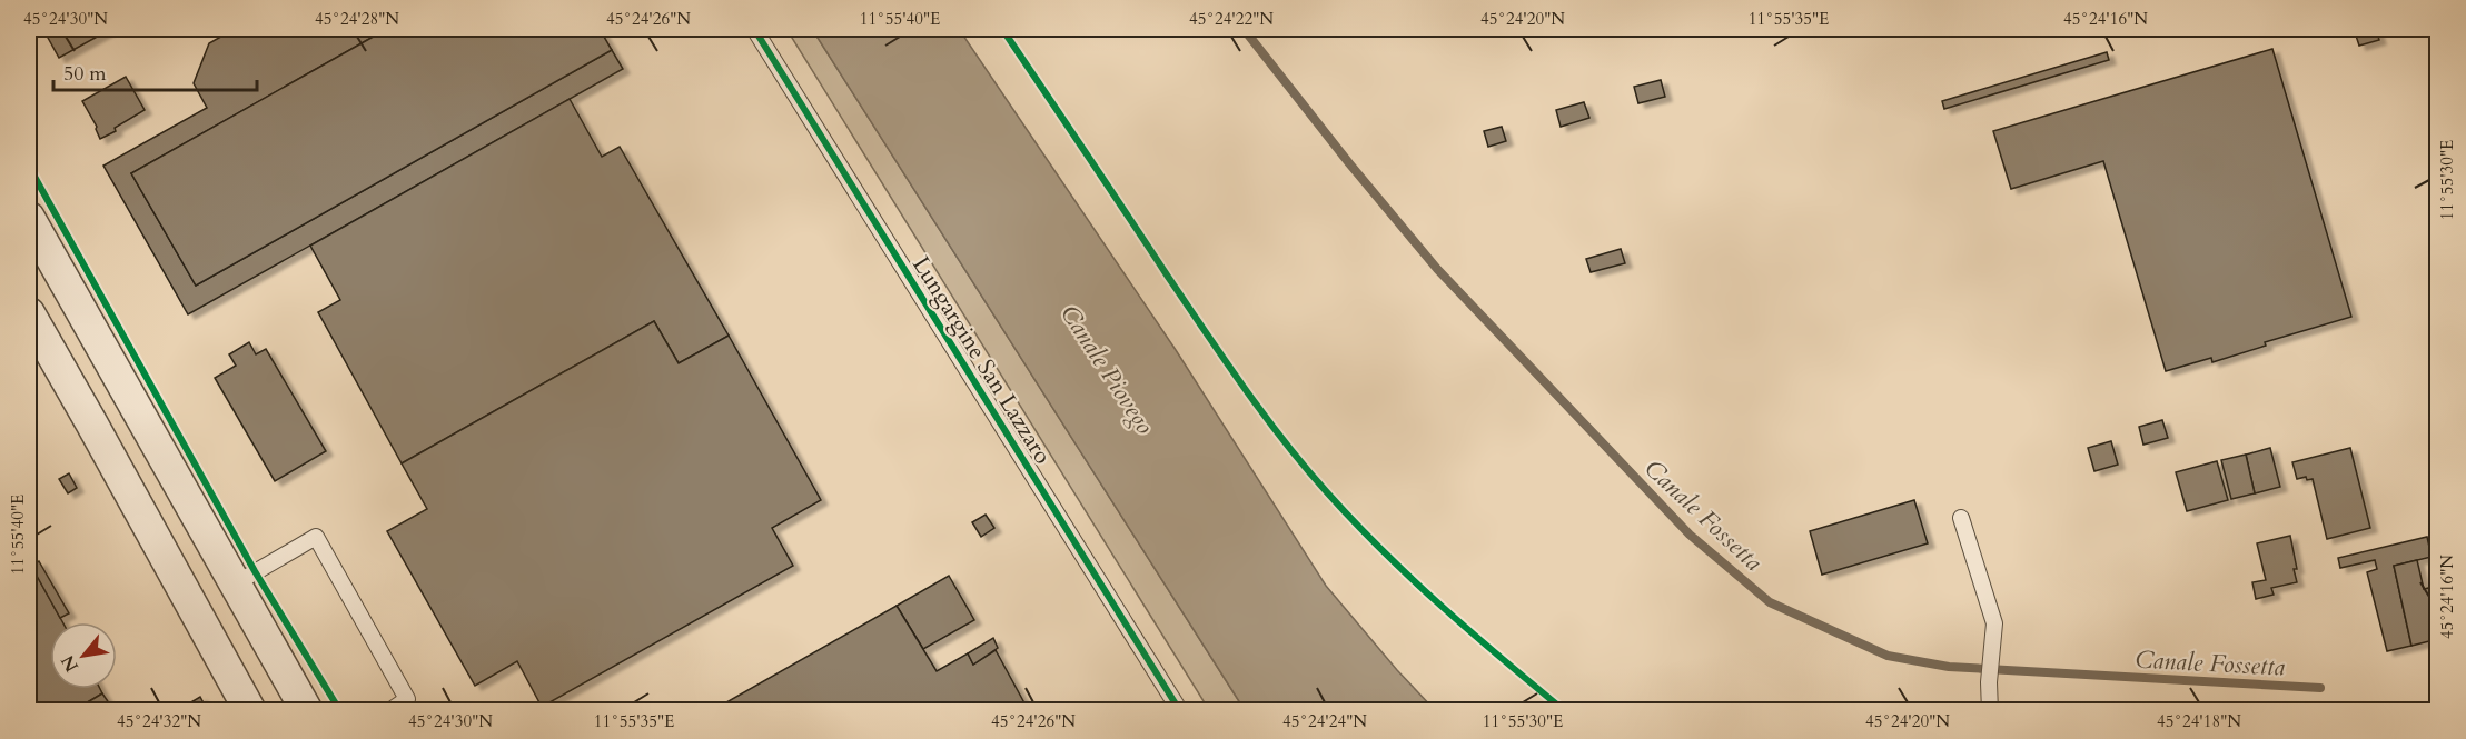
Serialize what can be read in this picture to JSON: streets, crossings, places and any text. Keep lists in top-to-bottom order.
{
  "streets": {
    "lane": ["Lungargine San Lazzaro"]
  },
  "water": ["Canale Piovego", "Canale Fossetta"],
  "scale_bar": "50 m",
  "north": "bottom left",
  "coordinates": [
    "45°24'30\"N",
    "45°24'28\"N",
    "45°24'26\"N",
    "11°55'40\"E",
    "45°24'22\"N",
    "45°24'20\"N",
    "11°55'35\"E",
    "45°24'16\"N",
    "11°55'30\"E",
    "45°24'32\"N",
    "45°24'24\"N",
    "45°24'18\"N"
  ]
}
